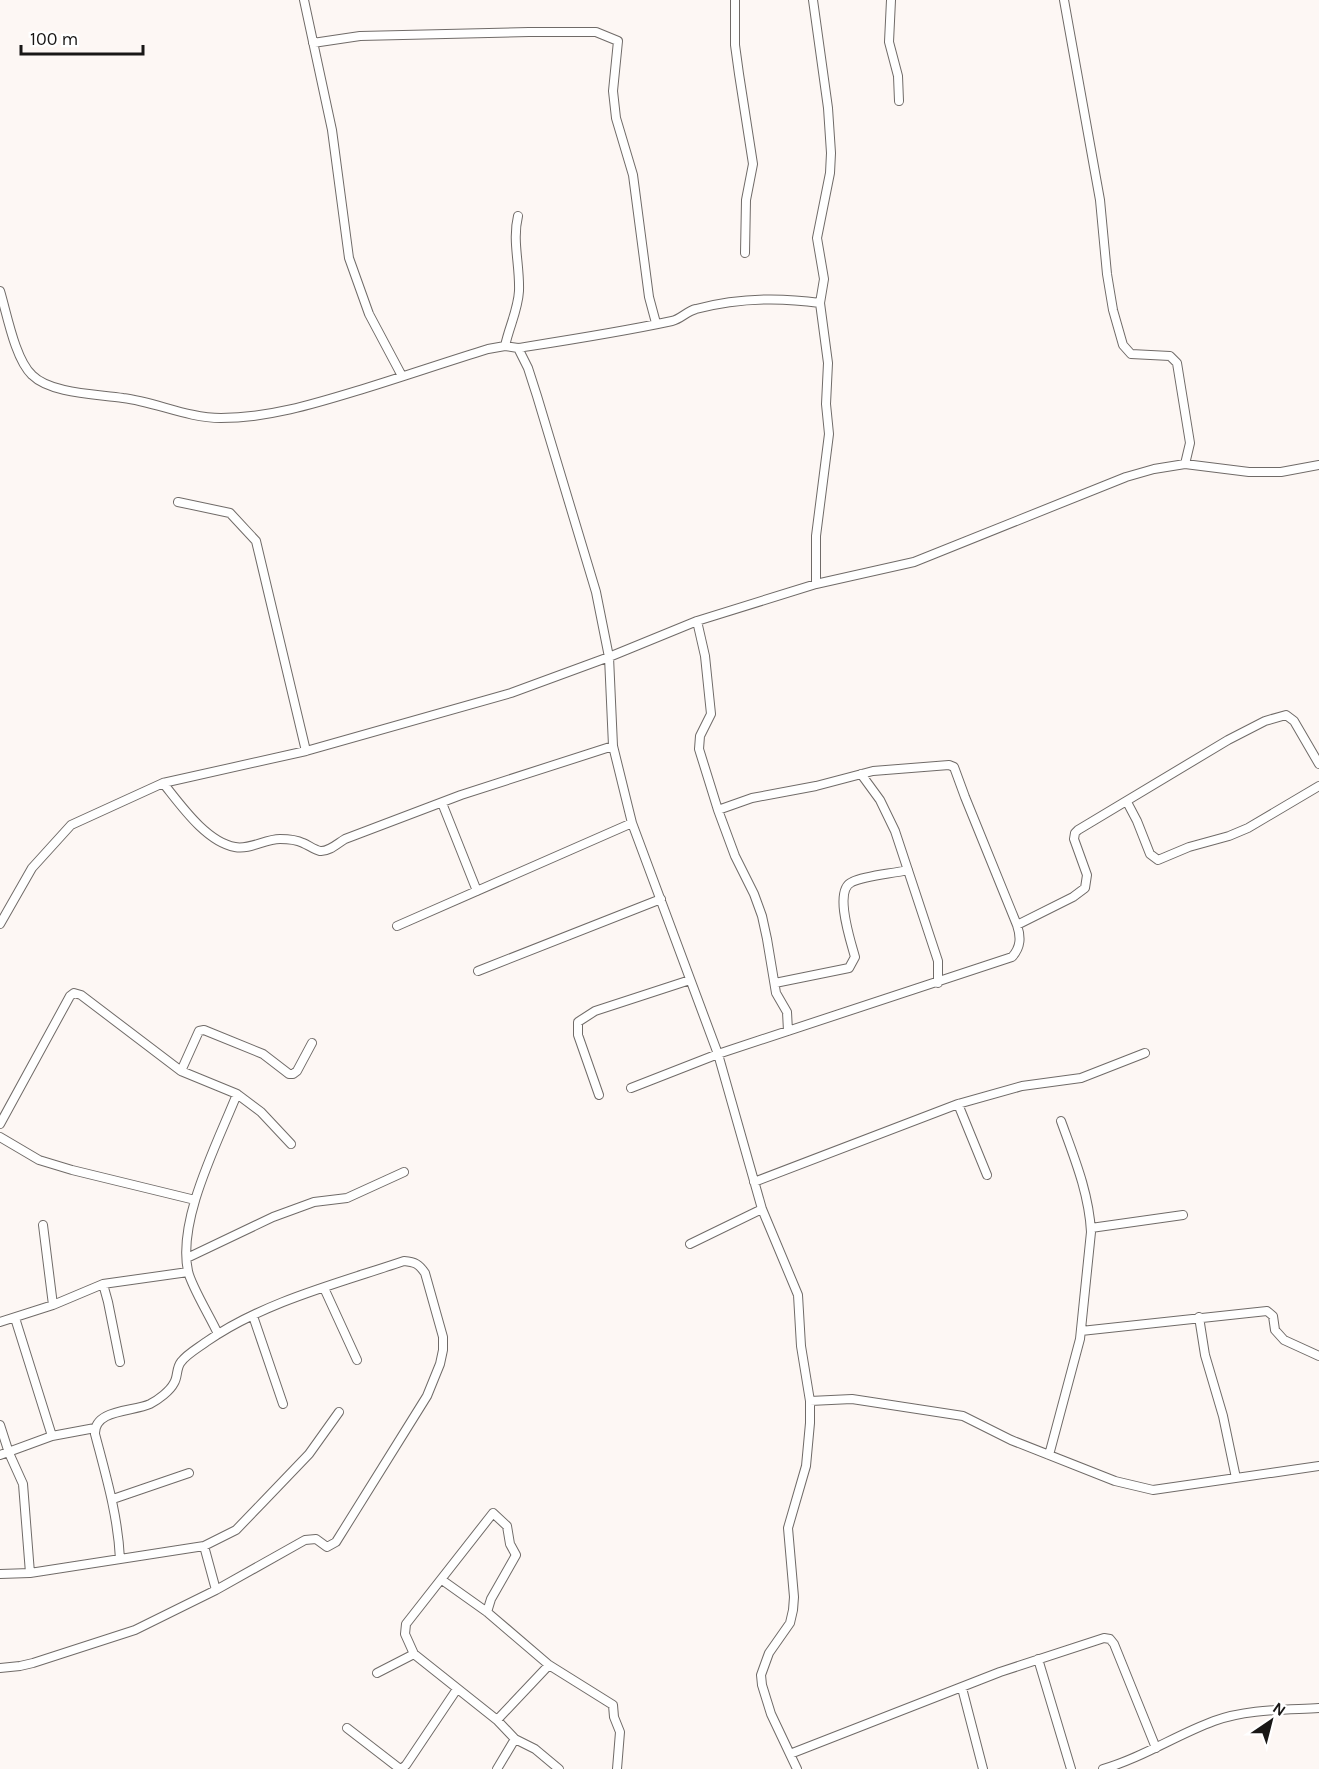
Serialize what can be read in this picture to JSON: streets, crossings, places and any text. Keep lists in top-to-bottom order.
{
  "scale_bar": "100 m",
  "north": "top right"
}
